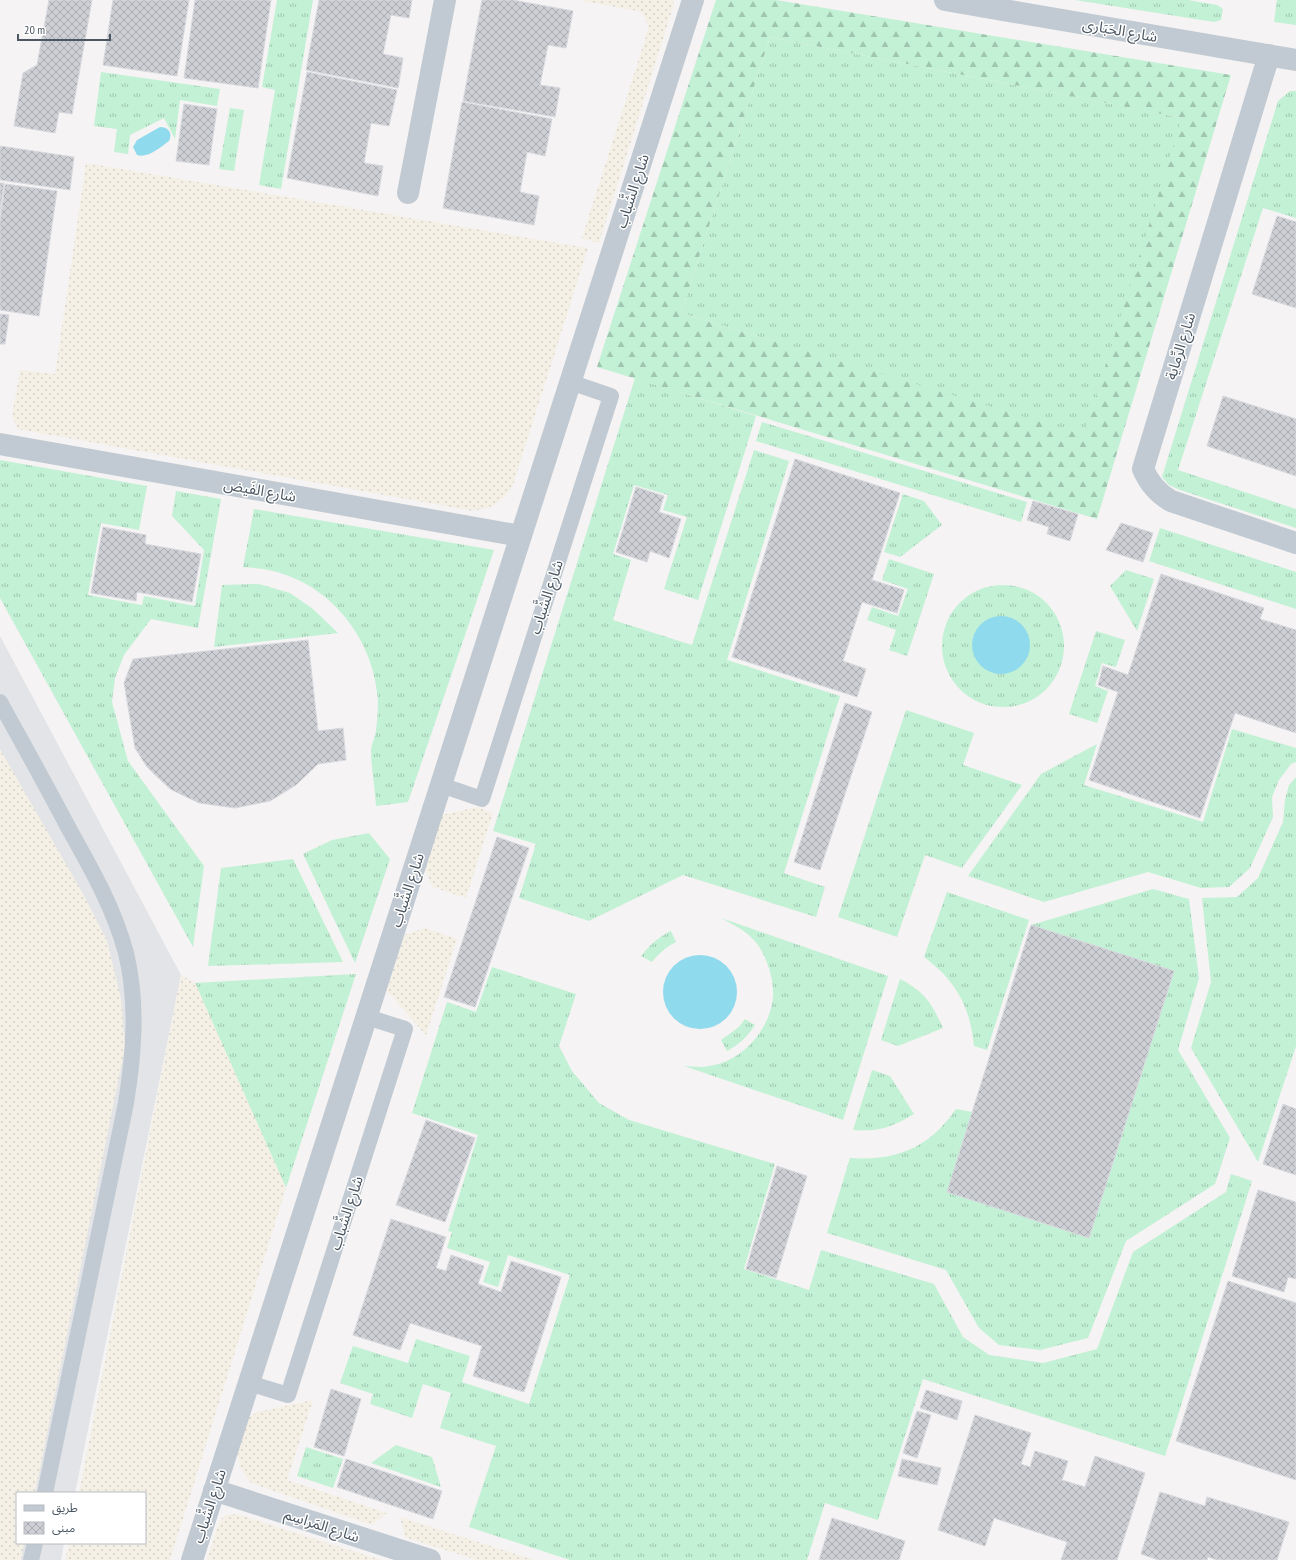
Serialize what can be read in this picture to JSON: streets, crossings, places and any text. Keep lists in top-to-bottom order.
{
  "streets": {
    "street": [
      "شارع الحَبَارى",
      "شارع الشَّباب",
      "شارع الرِّماية",
      "شارع الفَيض",
      "شارع المَراسِم"
    ]
  },
  "crossings": [
    ["شارع الحَبَارى", "شارع الرِّماية"],
    ["شارع الشَّباب", "شارع الفَيض"],
    ["شارع الشَّباب", "شارع المَراسِم"]
  ],
  "legend": ["طريق", "مبنى"],
  "scale_bar": "20 m"
}
